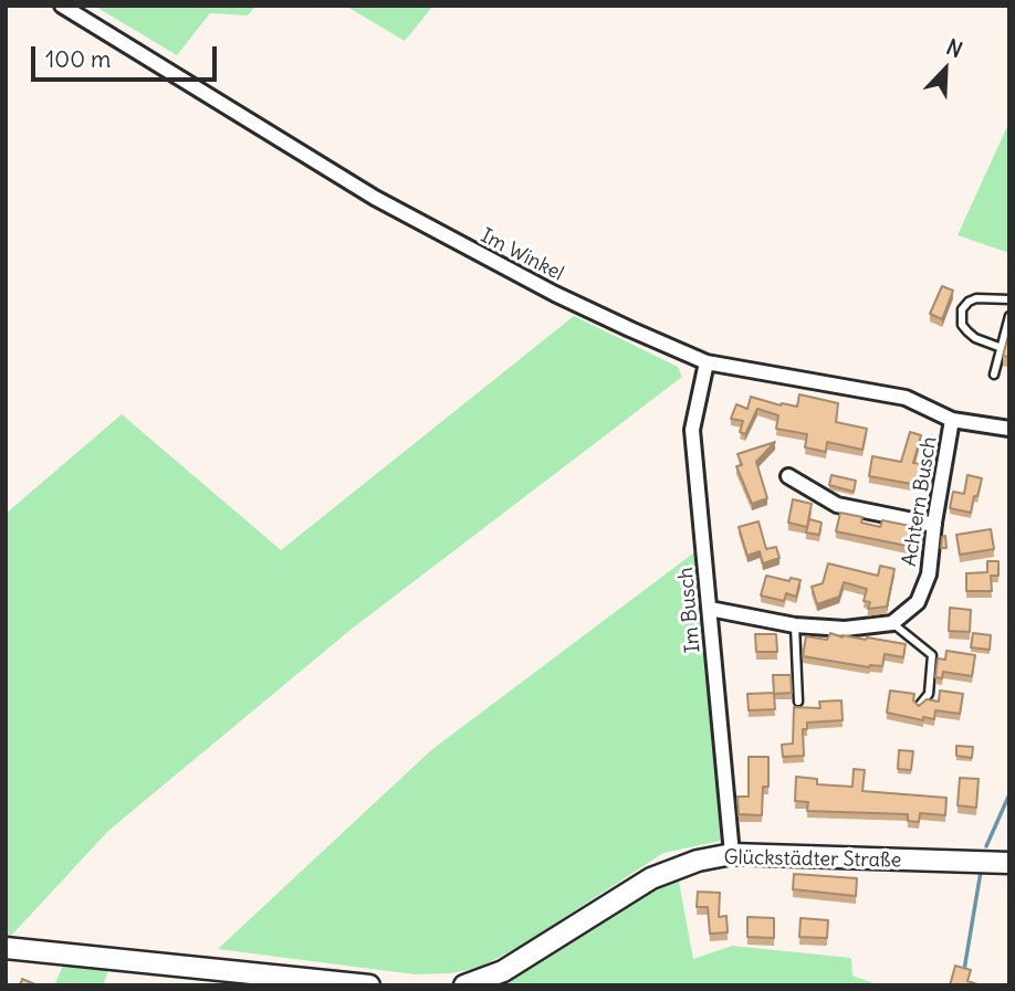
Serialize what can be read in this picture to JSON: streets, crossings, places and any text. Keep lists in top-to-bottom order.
{
  "streets": {
    "street": [
      "Im Winkel",
      "Achtern Busch",
      "Im Busch",
      "Glückstädter Straße"
    ]
  },
  "crossings": [
    ["Im Winkel", "Achtern Busch"],
    ["Im Winkel", "Im Busch"],
    ["Im Busch", "Glückstädter Straße"]
  ],
  "scale_bar": "100 m",
  "north": "top right"
}
